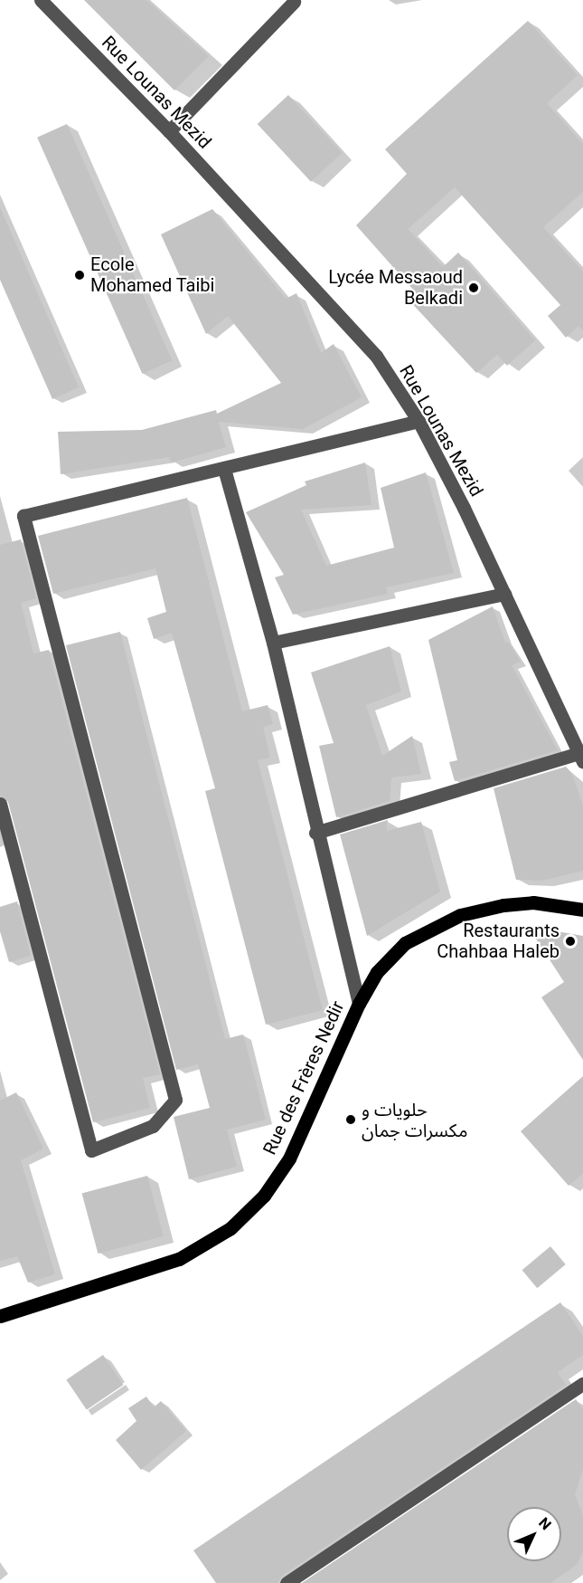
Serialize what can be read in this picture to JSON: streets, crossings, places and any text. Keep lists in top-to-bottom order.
{
  "streets": {
    "main road": ["Rue des Frères Nedir"],
    "street": ["Rue Lounas Mezid"]
  },
  "places": [
    "Ecole Mohamed Taibi",
    "Lycée Messaoud Belkadi",
    "Restaurants Chahbaa Haleb",
    "حلويات و مكسرات جمان"
  ],
  "north": "top right"
}
